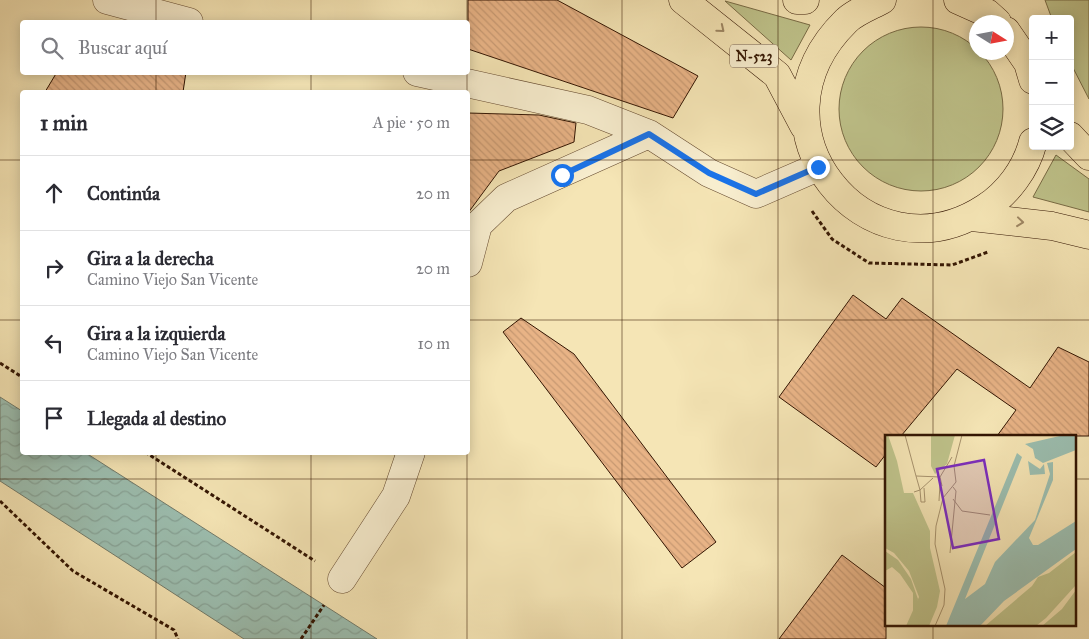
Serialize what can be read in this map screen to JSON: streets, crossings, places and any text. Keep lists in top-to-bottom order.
{
  "streets": {
    "highway": ["N-523"]
  },
  "north": "right",
  "page": {
    "map_buttons": ["+", "−"],
    "search": "Buscar aquí",
    "heading": ["1 min", "A pie · 50 m"],
    "list": [
      ["Continúa", "20 m"],
      ["Gira a la derecha", "Camino Viejo San Vicente", "20 m"],
      ["Gira a la izquierda", "Camino Viejo San Vicente", "10 m"],
      "Llegada al destino"
    ]
  }
}
